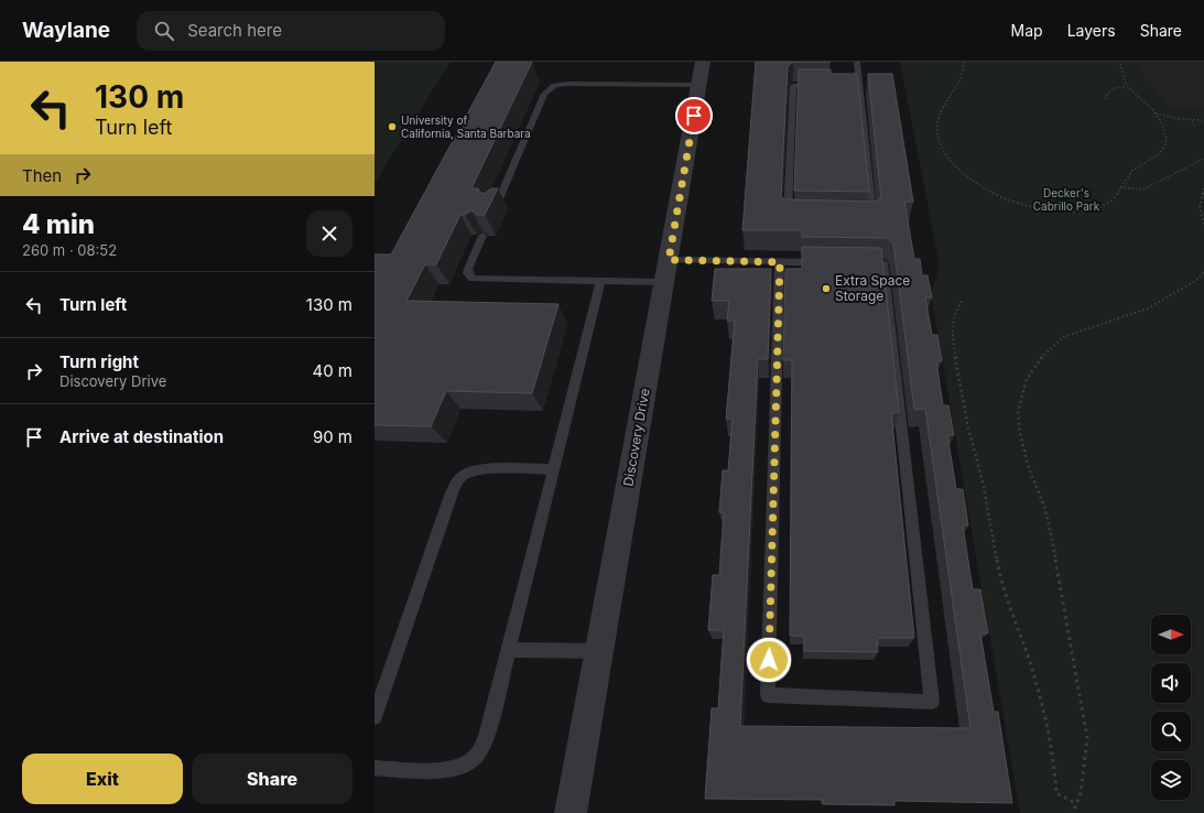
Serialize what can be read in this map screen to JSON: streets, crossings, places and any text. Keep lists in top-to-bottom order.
{
  "streets": {
    "street": ["Discovery Drive"]
  },
  "parks": ["Decker's Cabrillo Park"],
  "places": ["University of California, Santa Barbara", "Extra Space Storage"],
  "north": "right",
  "page": {
    "header": "Waylane",
    "search": "Search here",
    "nav": ["Map", "Layers", "Share"],
    "turn": ["130 m", "Turn left"],
    "then": "Then",
    "heading": ["4 min", "260 m · 08:52"],
    "list": [
      {
        "name": "Turn left",
        "value": "130 m"
      },
      {
        "name": "Turn right",
        "note": "Discovery Drive",
        "value": "40 m"
      },
      {
        "name": "Arrive at destination",
        "value": "90 m"
      }
    ],
    "buttons": ["Exit", "Share"]
  }
}
